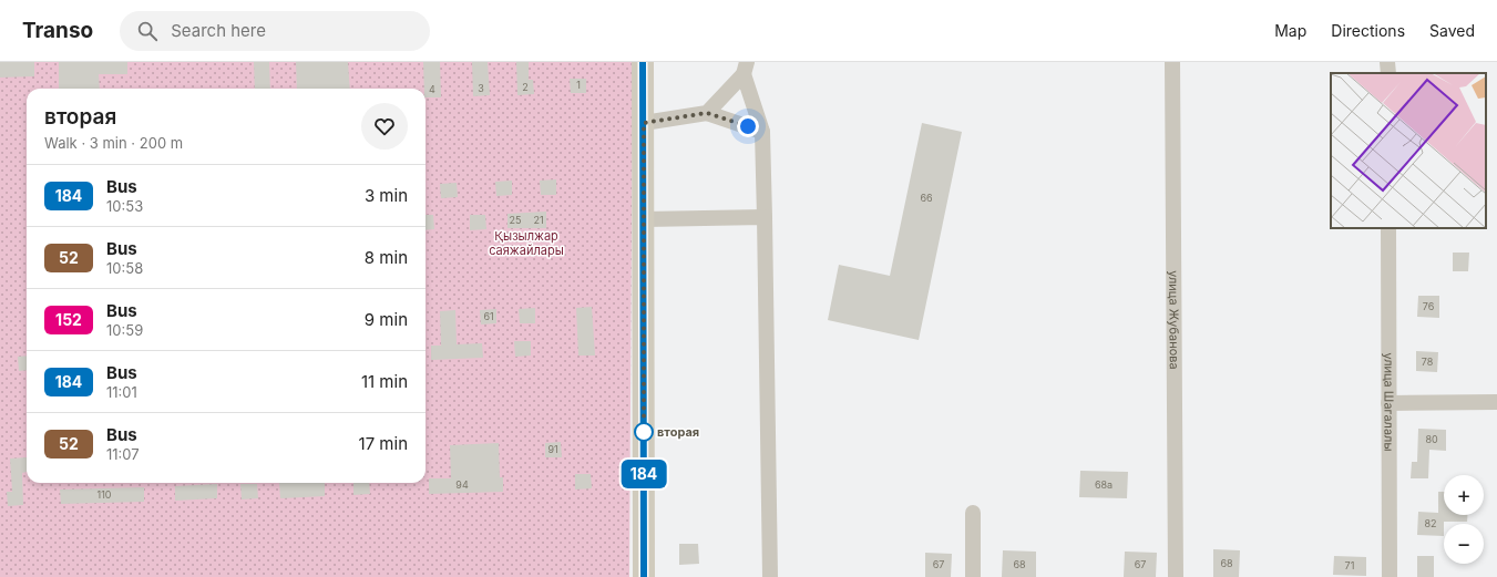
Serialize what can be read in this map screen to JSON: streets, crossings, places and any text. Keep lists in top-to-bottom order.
{
  "streets": {
    "street": ["улица Жубанова", "улица Шагалалы"]
  },
  "parks": ["Қызылжар саяжайлары"],
  "places": ["вторая"],
  "lines": ["bus line 184"],
  "house_numbers": [
    "1",
    "2",
    "3",
    "4",
    "66",
    "25",
    "21",
    "76",
    "61",
    "78",
    "80",
    "91",
    "94",
    "68а",
    "110",
    "82",
    "68",
    "67",
    "68",
    "67",
    "71"
  ],
  "page": {
    "header": "Transo",
    "search": "Search here",
    "nav": ["Map", "Directions", "Saved"],
    "on_map": "184",
    "heading": ["вторая", "Walk · 3 min · 200 m"],
    "list": [
      {
        "mark": "184",
        "name": "Bus",
        "note": "10:53",
        "value": "3 min"
      },
      {
        "mark": "52",
        "name": "Bus",
        "note": "10:58",
        "value": "8 min"
      },
      {
        "mark": "152",
        "name": "Bus",
        "note": "10:59",
        "value": "9 min"
      },
      {
        "mark": "184",
        "name": "Bus",
        "note": "11:01",
        "value": "11 min"
      },
      {
        "mark": "52",
        "name": "Bus",
        "note": "11:07",
        "value": "17 min"
      }
    ],
    "map_buttons": ["+", "−"]
  }
}
